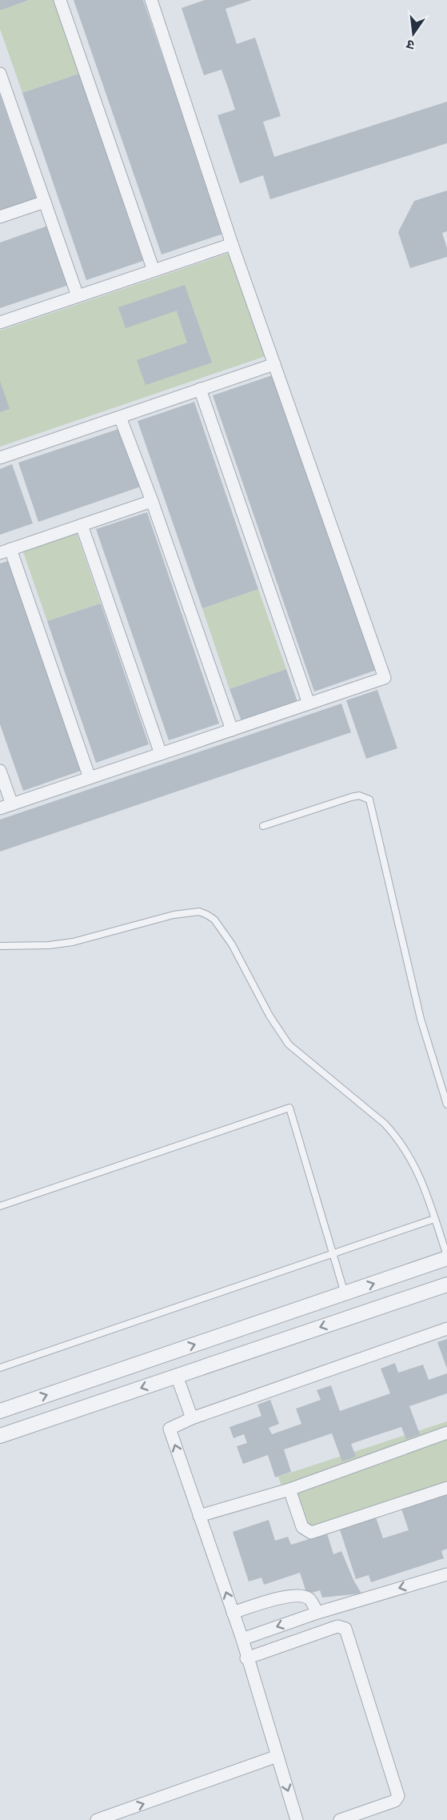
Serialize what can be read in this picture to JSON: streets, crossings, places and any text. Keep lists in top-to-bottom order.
{
  "north": "bottom"
}
